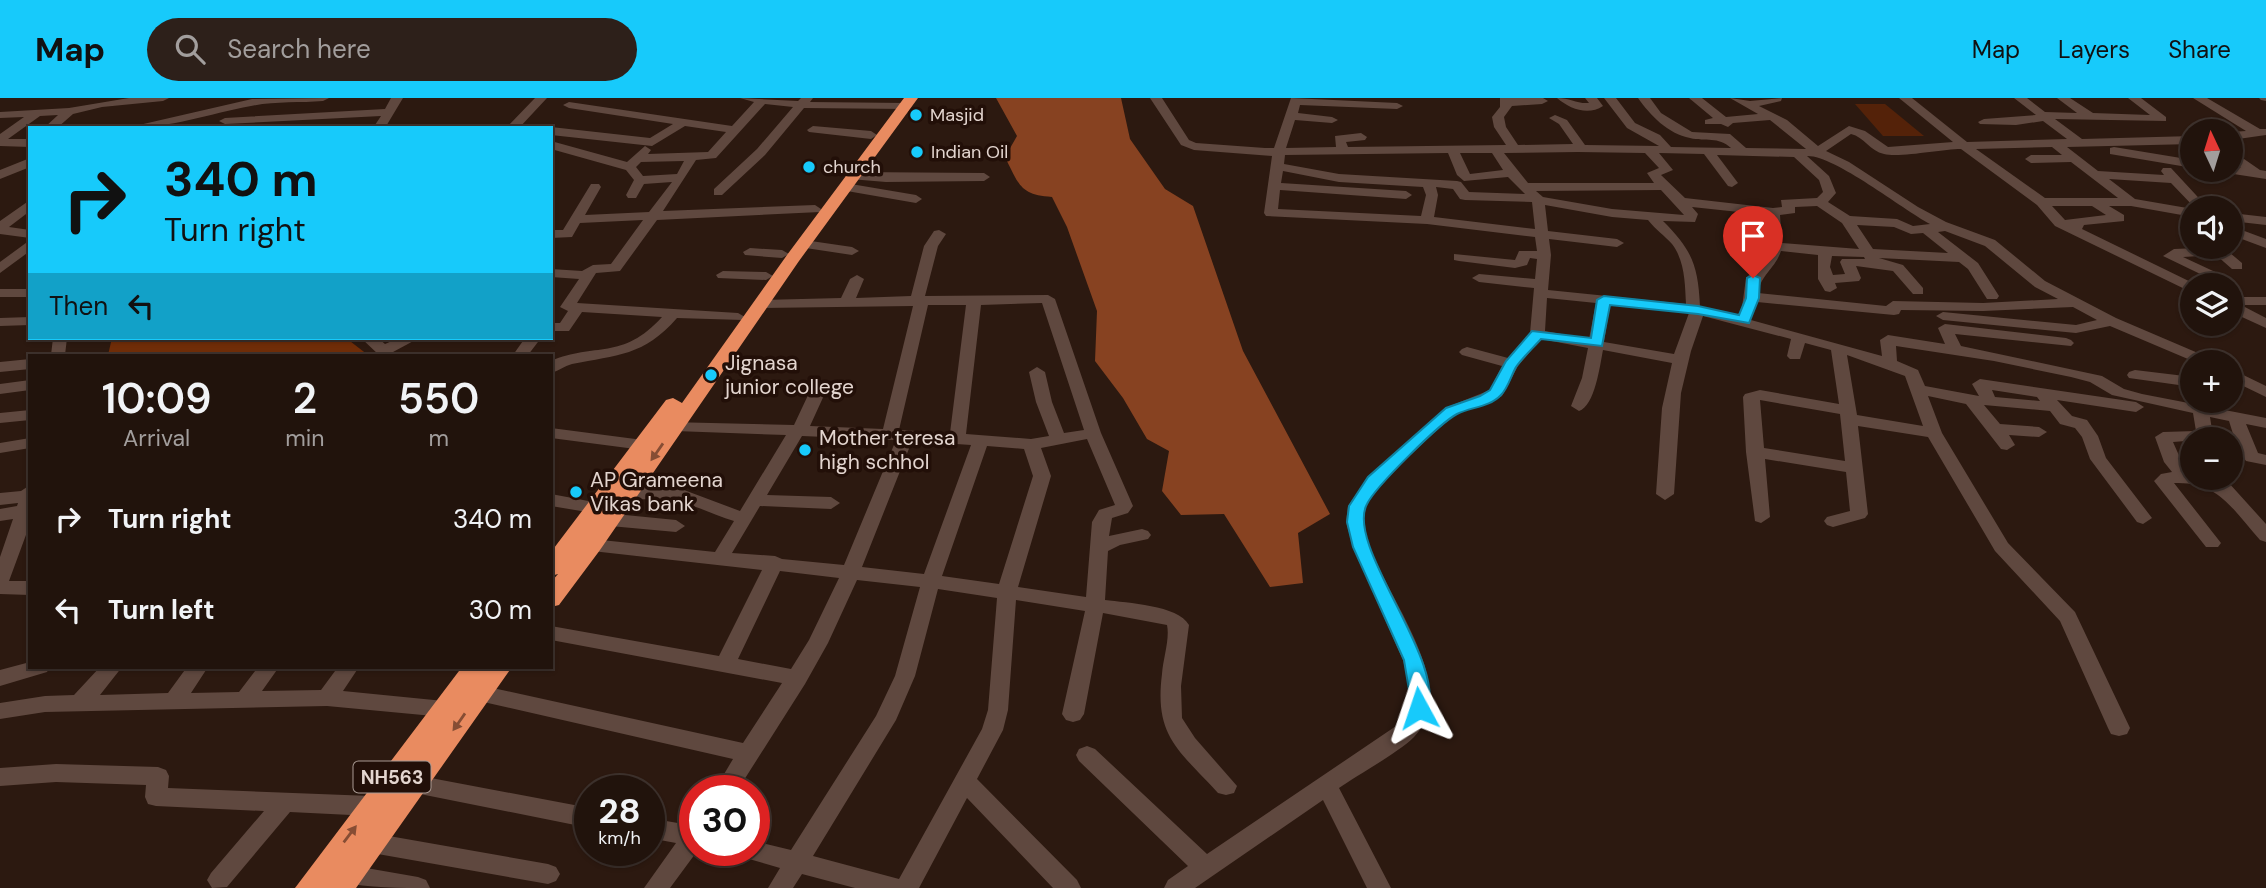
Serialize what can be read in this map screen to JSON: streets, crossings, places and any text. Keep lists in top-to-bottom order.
{
  "streets": {
    "highway": ["NH563"]
  },
  "places": [
    "Masjid",
    "Indian Oil",
    "church",
    "Jignasa junior college",
    "Mother teresa high schhol",
    "AP Grameena Vikas bank"
  ],
  "north": "top",
  "page": {
    "header": "Map",
    "search": "Search here",
    "nav": ["Map", "Layers", "Share"],
    "map_buttons": ["+", "−"],
    "turn": ["340 m", "Turn right"],
    "then": "Then",
    "eta": [
      "10:09",
      "Arrival",
      "2",
      "min",
      "550",
      "m"
    ],
    "list": [
      {
        "name": "Turn right",
        "value": "340 m"
      },
      {
        "name": "Turn left",
        "value": "30 m"
      }
    ],
    "speed": "28 km/h",
    "limit": "30"
  }
}
